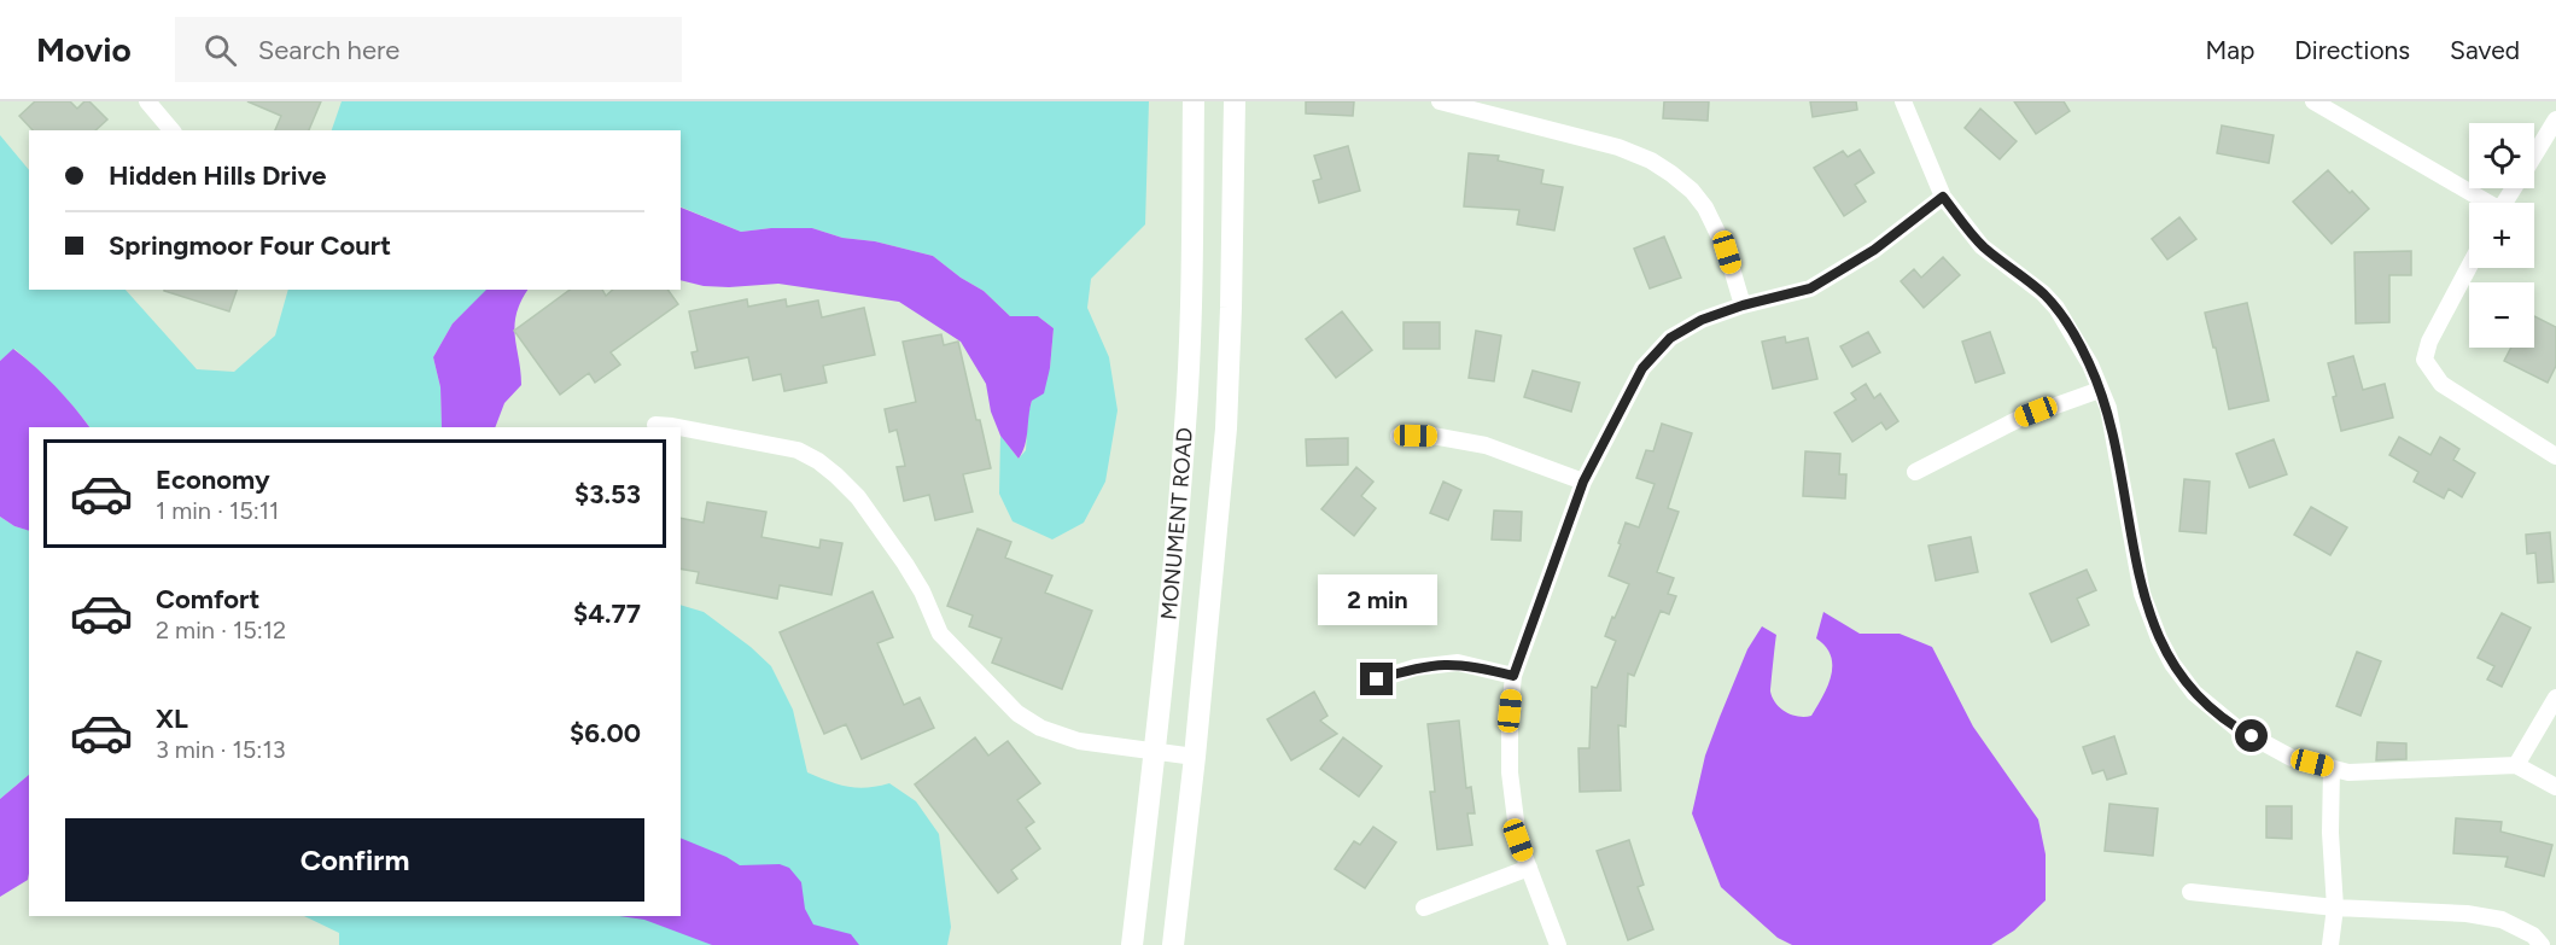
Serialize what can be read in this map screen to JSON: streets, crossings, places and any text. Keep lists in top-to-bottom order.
{
  "streets": {
    "street": ["MONUMENT ROAD"]
  },
  "page": {
    "header": "Movio",
    "search": "Search here",
    "nav": ["Map", "Directions", "Saved"],
    "map_buttons": ["+", "−"],
    "banner": ["Hidden Hills Drive", "Springmoor Four Court"],
    "list": [
      {
        "name": "Economy",
        "note": "1 min · 15:11",
        "value": "$3.53"
      },
      {
        "name": "Comfort",
        "note": "2 min · 15:12",
        "value": "$4.77"
      },
      {
        "name": "XL",
        "note": "3 min · 15:13",
        "value": "$6.00"
      }
    ],
    "bubble": "2 min",
    "buttons": "Confirm"
  }
}
